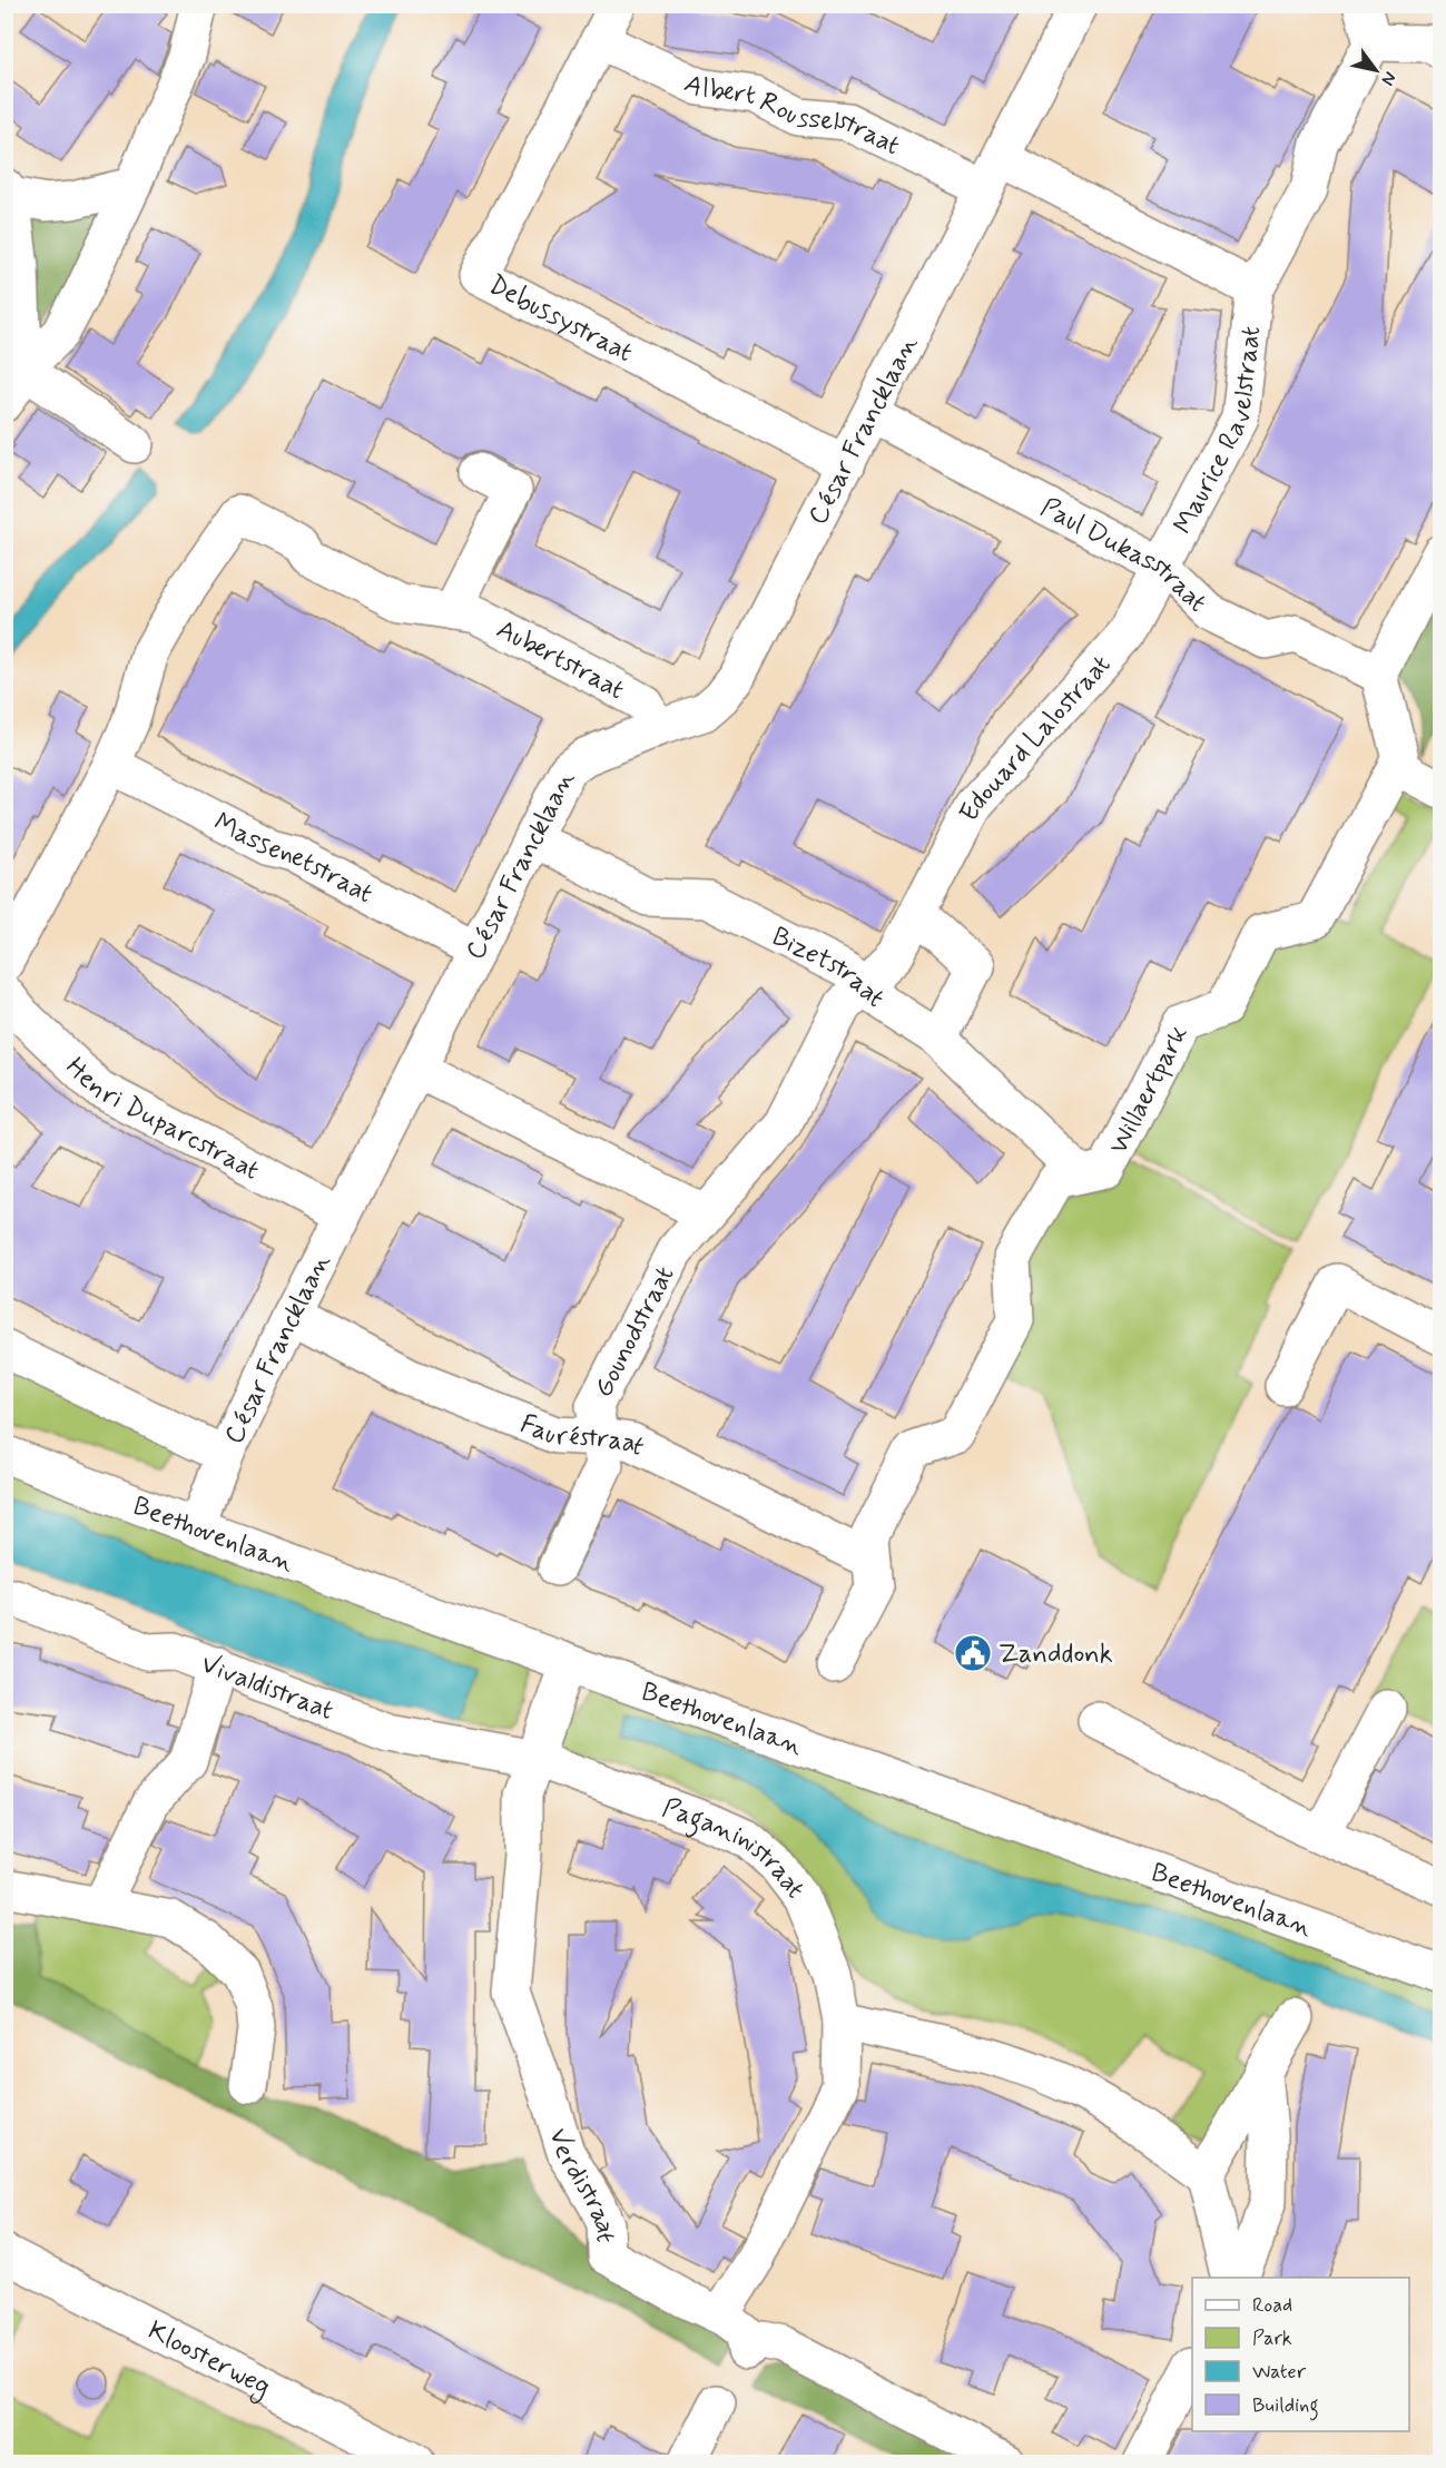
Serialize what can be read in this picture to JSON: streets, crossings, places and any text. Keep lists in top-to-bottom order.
{
  "streets": {
    "street": [
      "Albert Rousselstraat",
      "Debussystraat",
      "Maurice Ravelstraat",
      "César Francklaan",
      "Paul Dukasstraat",
      "Aubertstraat",
      "Edouard Lalostraat",
      "Massenetstraat",
      "Bizetstraat",
      "Willaertpark",
      "Henri Duparcstraat",
      "Gounodstraat",
      "Fauréstraat",
      "Beethovenlaan",
      "Vivaldistraat",
      "Paganinistraat",
      "Verdistraat",
      "Kloosterweg"
    ]
  },
  "crossings": [
    ["Albert Rousselstraat", "Debussystraat"],
    ["Albert Rousselstraat", "Maurice Ravelstraat"],
    ["Albert Rousselstraat", "César Francklaan"],
    ["Debussystraat", "César Francklaan"],
    ["Maurice Ravelstraat", "César Francklaan"],
    ["Maurice Ravelstraat", "Paul Dukasstraat"],
    ["Maurice Ravelstraat", "Edouard Lalostraat"],
    ["César Francklaan", "Paul Dukasstraat"],
    ["César Francklaan", "Aubertstraat"],
    ["César Francklaan", "Massenetstraat"],
    ["César Francklaan", "Bizetstraat"],
    ["César Francklaan", "Henri Duparcstraat"],
    ["César Francklaan", "Fauréstraat"],
    ["César Francklaan", "Beethovenlaan"],
    ["Paul Dukasstraat", "Edouard Lalostraat"],
    ["Aubertstraat", "Massenetstraat"],
    ["Edouard Lalostraat", "Bizetstraat"],
    ["Edouard Lalostraat", "Gounodstraat"],
    ["Bizetstraat", "Willaertpark"],
    ["Bizetstraat", "Gounodstraat"],
    ["Willaertpark", "Fauréstraat"],
    ["Gounodstraat", "Fauréstraat"],
    ["Beethovenlaan", "Verdistraat"],
    ["Vivaldistraat", "Paganinistraat"],
    ["Vivaldistraat", "Verdistraat"],
    ["Paganinistraat", "Verdistraat"]
  ],
  "places": {
    "public building": ["Zanddonk"]
  },
  "legend": [
    "Road",
    "Park",
    "Water",
    "Building"
  ],
  "north": "bottom right"
}
